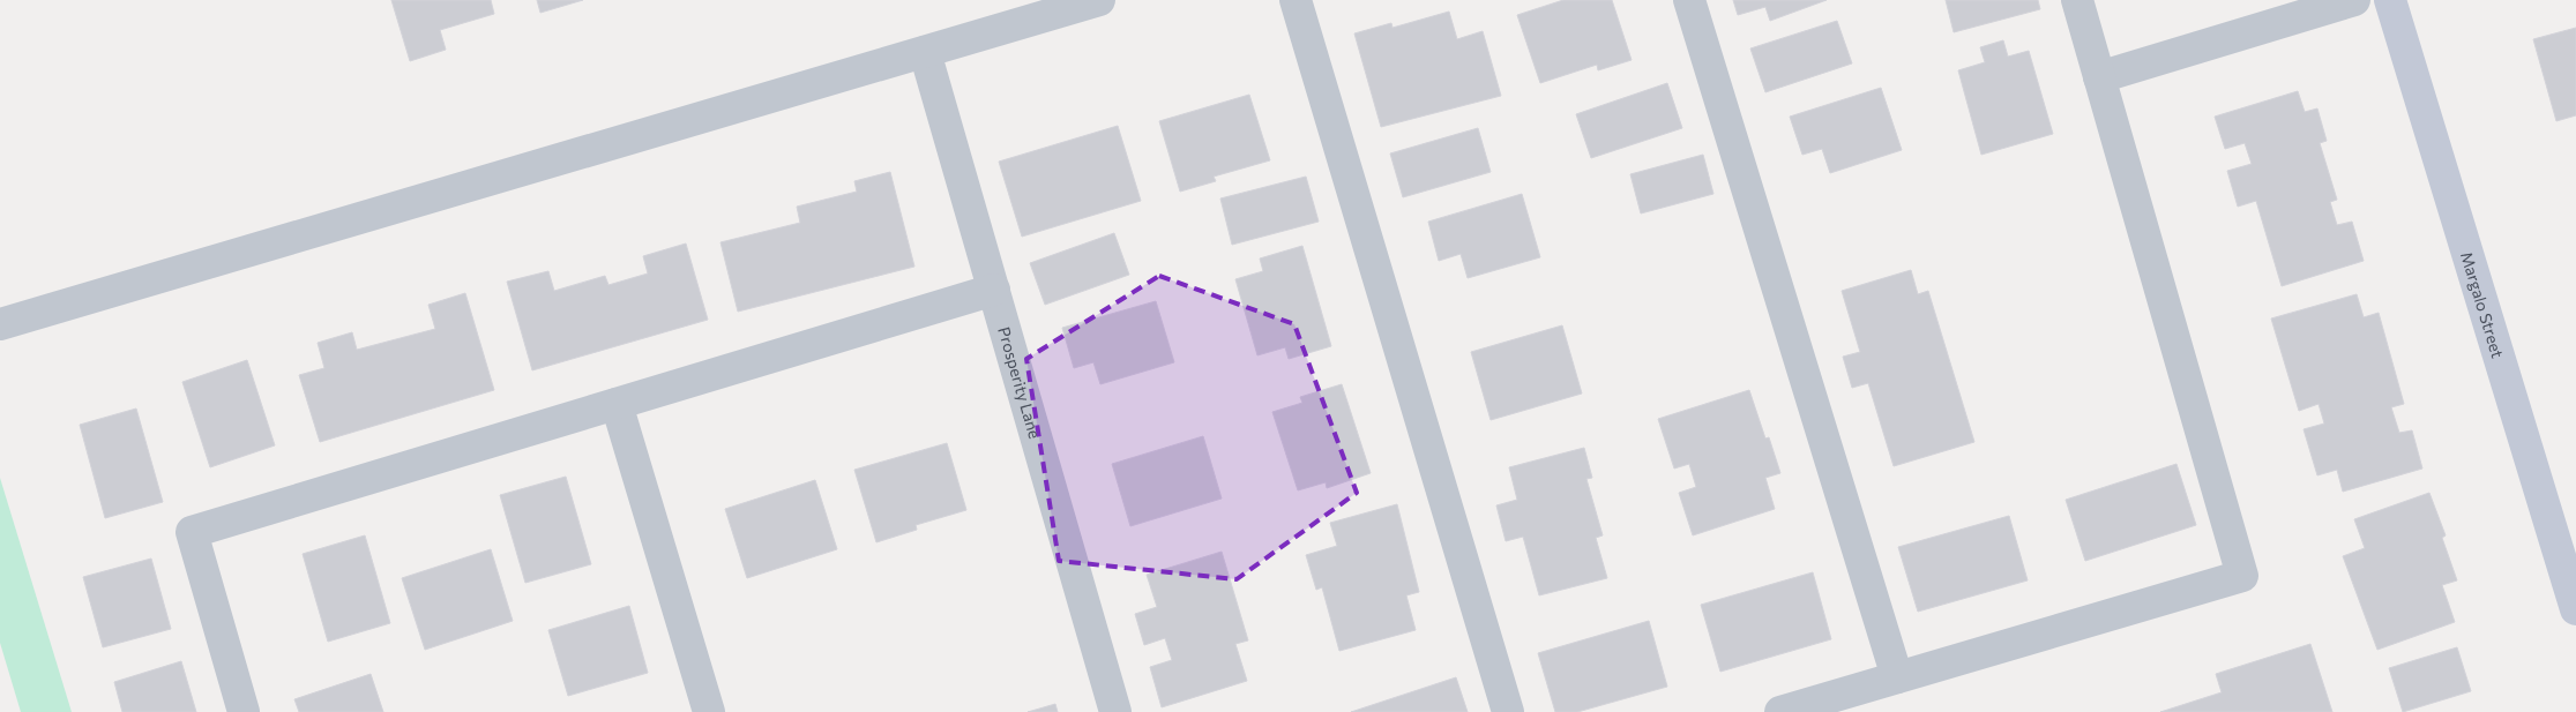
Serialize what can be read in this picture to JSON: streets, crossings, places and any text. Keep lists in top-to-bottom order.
{
  "streets": {
    "street": ["Margalo Street", "Prosperity Lane"]
  }
}
